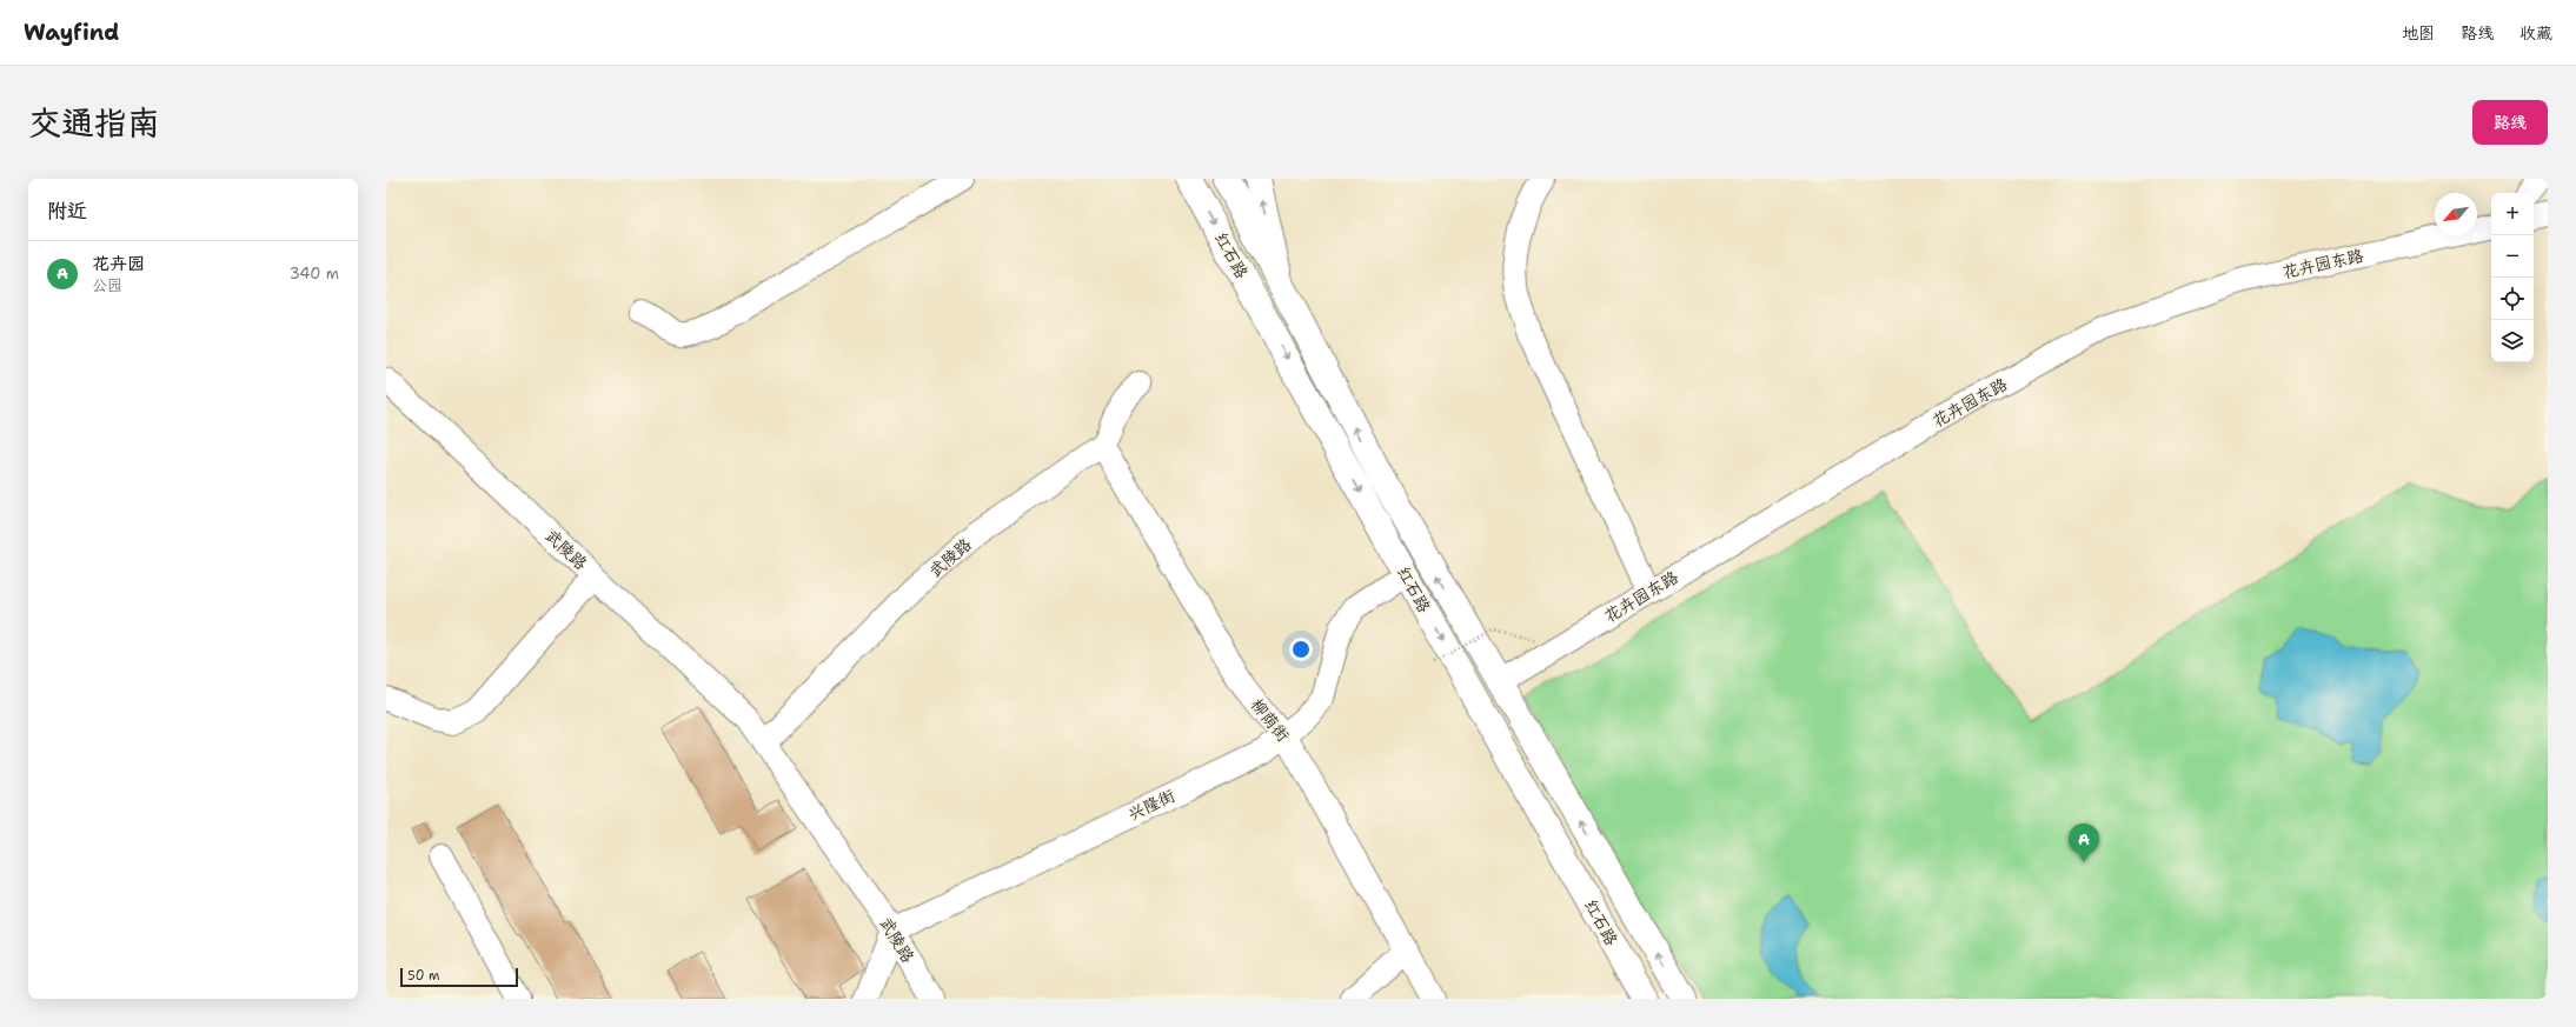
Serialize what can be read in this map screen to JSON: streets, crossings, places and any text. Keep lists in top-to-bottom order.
{
  "streets": {
    "main road": ["红石路"],
    "street": [
      "花卉园东路",
      "武陵路",
      "柳荫街",
      "兴隆街"
    ]
  },
  "crossings": [
    ["红石路", "花卉园东路"],
    ["红石路", "兴隆街"],
    ["武陵路", "柳荫街"],
    ["武陵路", "兴隆街"],
    ["柳荫街", "兴隆街"]
  ],
  "scale_bar": "50 m",
  "north": "bottom left",
  "page": {
    "header": "Wayfind",
    "nav": ["地图", "路线", "收藏"],
    "title": "交通指南",
    "buttons": "路线",
    "heading": "附近",
    "map_buttons": ["+", "−"],
    "list": [
      {
        "mark": "A",
        "name": "花卉园",
        "note": "公园",
        "value": "340 m"
      }
    ],
    "pins": "A",
    "scale": "50 m"
  }
}
